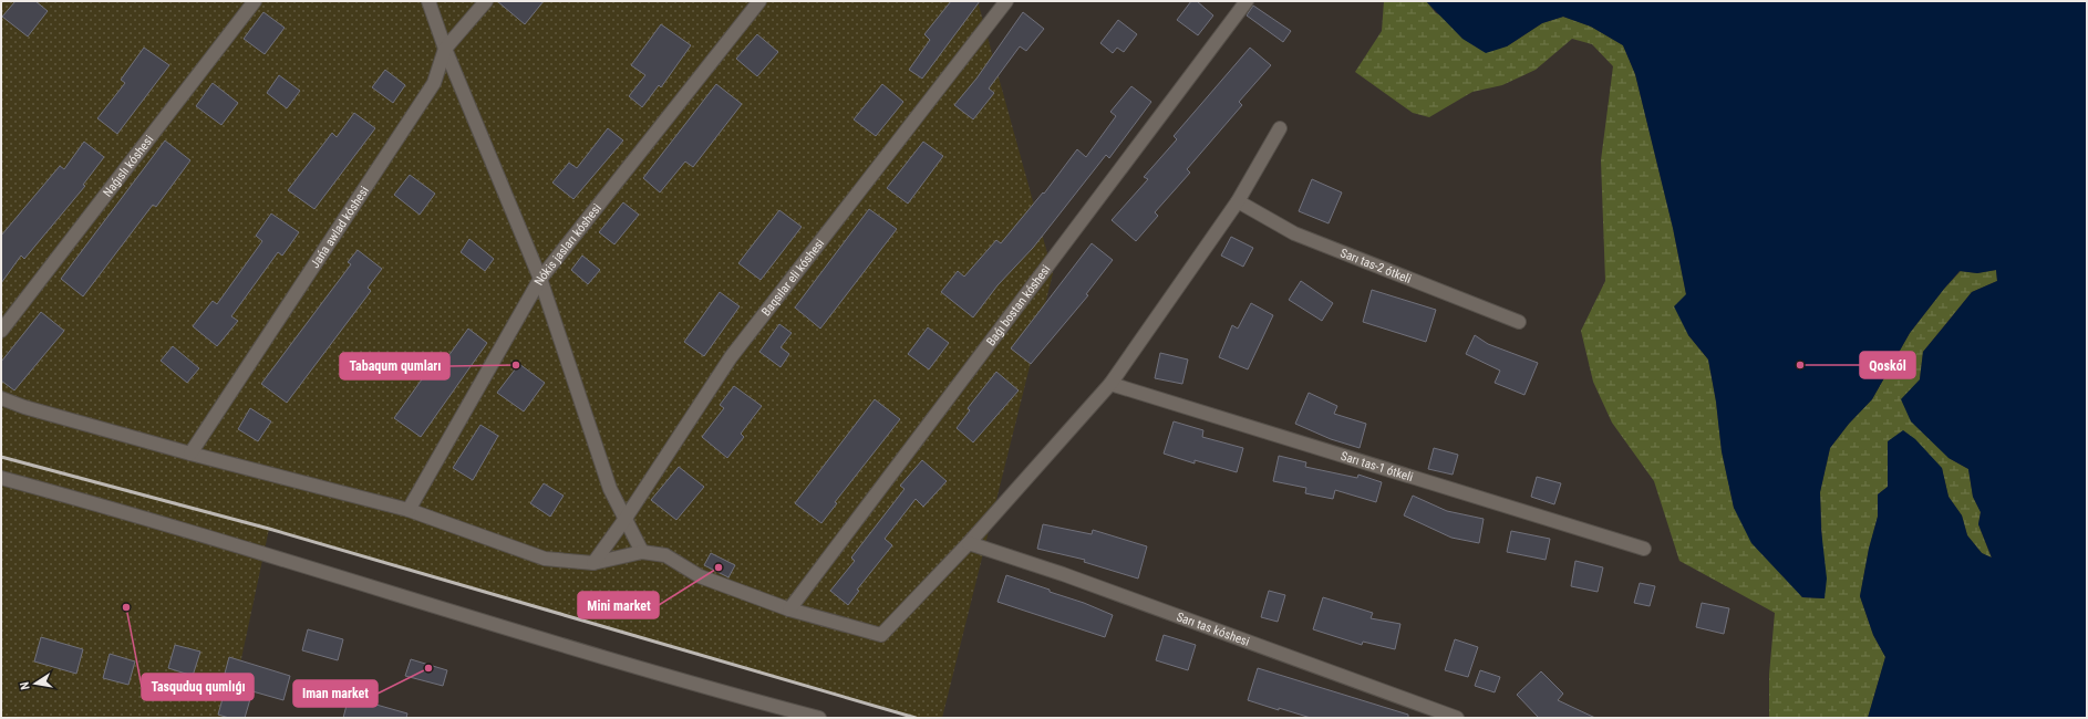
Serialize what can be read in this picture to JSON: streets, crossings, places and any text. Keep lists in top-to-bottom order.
{
  "streets": {
    "street": [
      "Naǵıslı kóshesi",
      "Jańa awlad kóshesi",
      "Nókis jasları kóshesi",
      "Sarı tas-2 ótkeli",
      "Baqsılar eli kóshesi",
      "Baǵı bostan kóshesi",
      "Sarı tas-1 ótkeli",
      "Sarı tas kóshesi"
    ]
  },
  "places": [
    "Tabaqum qumları",
    "Qoskól",
    "Mini market",
    "Tasquduq qumlıǵı",
    "Iman market"
  ],
  "north": "left"
}
